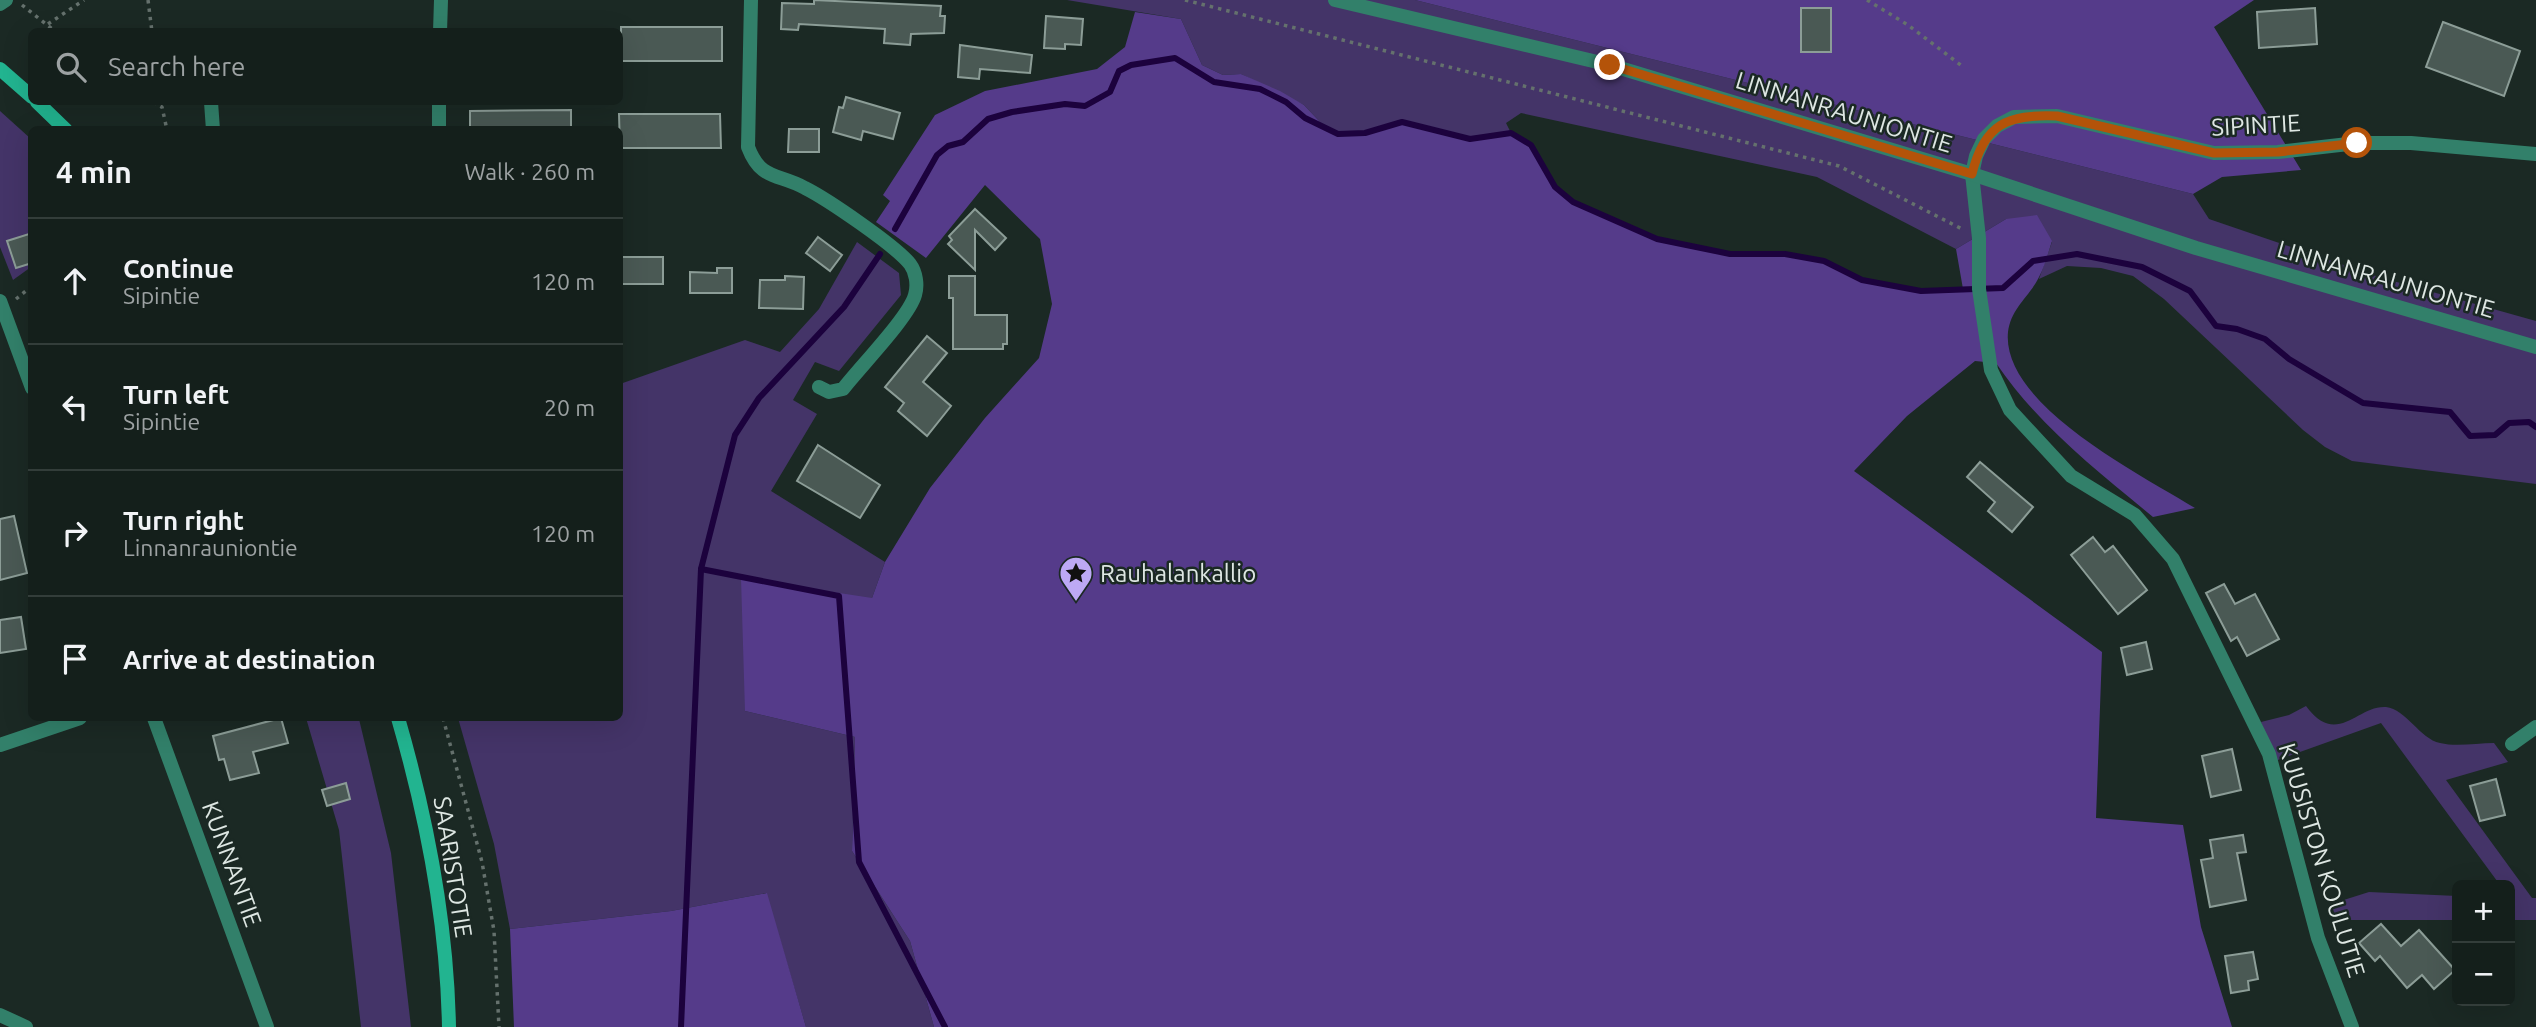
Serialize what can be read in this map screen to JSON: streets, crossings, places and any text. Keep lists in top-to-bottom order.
{
  "streets": {
    "main road": ["SAARISTOTIE"],
    "street": [
      "LINNANRAUNIONTIE",
      "SIPINTIE",
      "KUUSISTON KOULUTIE",
      "KUNNANTIE"
    ]
  },
  "crossings": [
    ["LINNANRAUNIONTIE", "SIPINTIE"],
    ["LINNANRAUNIONTIE", "KUUSISTON KOULUTIE"],
    ["SIPINTIE", "KUUSISTON KOULUTIE"]
  ],
  "places": {
    "place": ["Rauhalankallio"]
  },
  "page": {
    "search": "Search here",
    "heading": ["4 min", "Walk · 260 m"],
    "list": [
      ["Continue", "Sipintie", "120 m"],
      ["Turn left", "Sipintie", "20 m"],
      ["Turn right", "Linnanrauniontie", "120 m"],
      "Arrive at destination"
    ],
    "map_buttons": ["+", "−"]
  }
}
